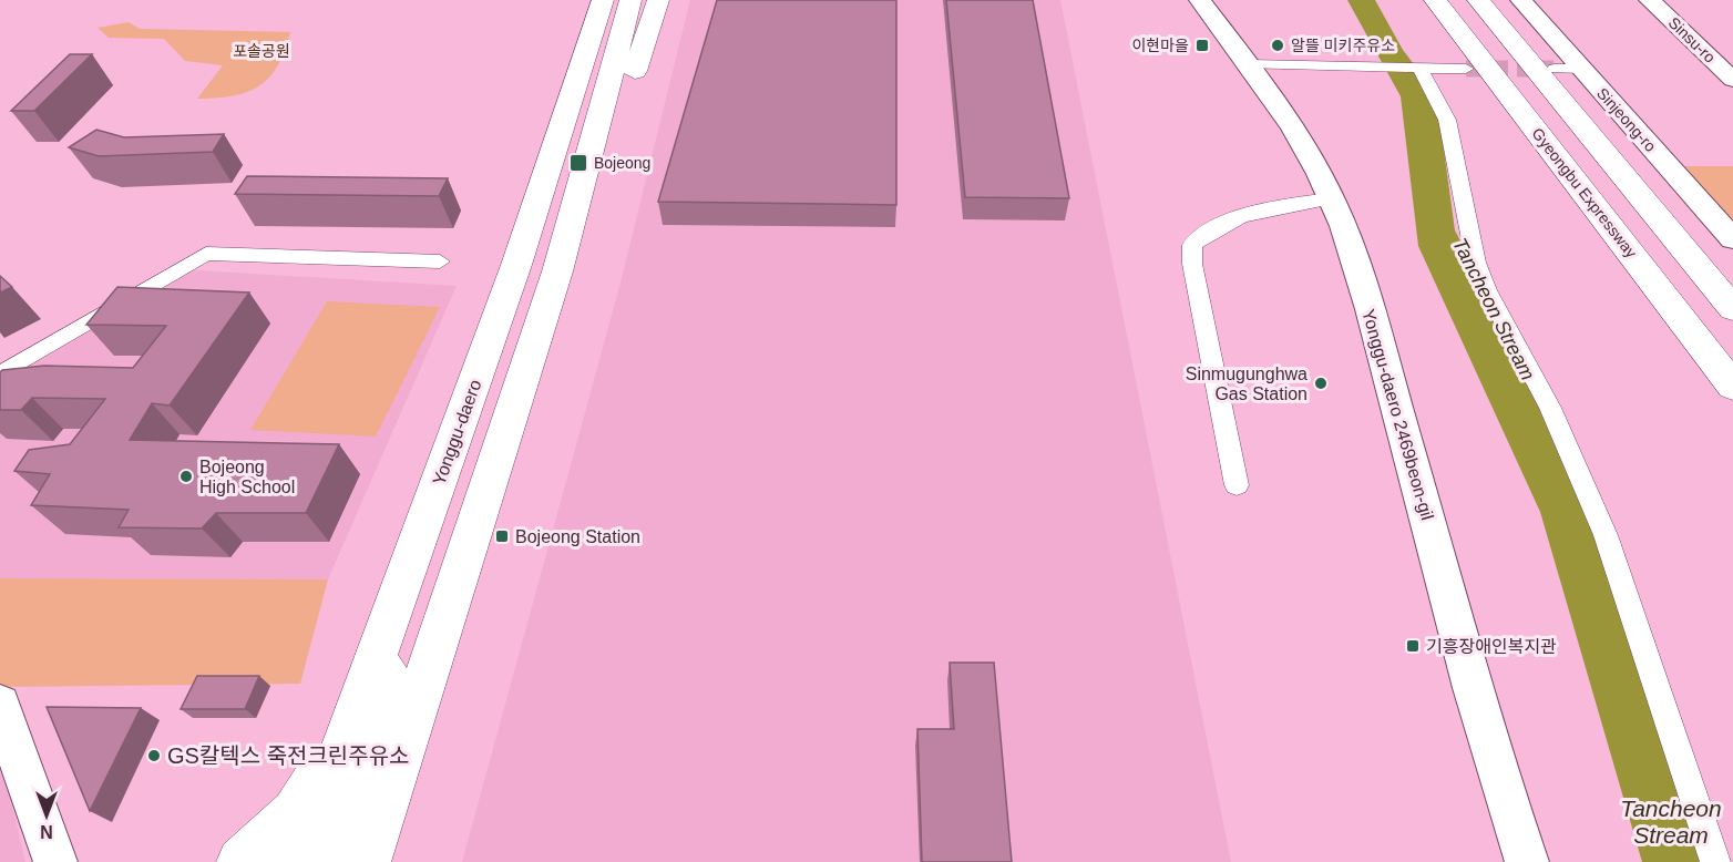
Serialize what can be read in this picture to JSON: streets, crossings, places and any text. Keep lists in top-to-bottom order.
{
  "streets": {
    "main road": ["Gyeongbu Expressway", "Yonggu-daero"],
    "street": ["Sinsu-ro", "Sinjeong-ro", "Yonggu-daero 2469beon-gil"]
  },
  "water": ["Tancheon Stream"],
  "parks": ["포솔공원"],
  "places": {
    "transit": [
      "이현마을",
      "Bojeong",
      "Bojeong Station",
      "기흥장애인복지관"
    ],
    "other": [
      "알뜰 미키주유소",
      "Sinmugunghwa Gas Station",
      "Bojeong High School",
      "GS칼텍스 죽전크린주유소"
    ]
  },
  "north": "bottom"
}
